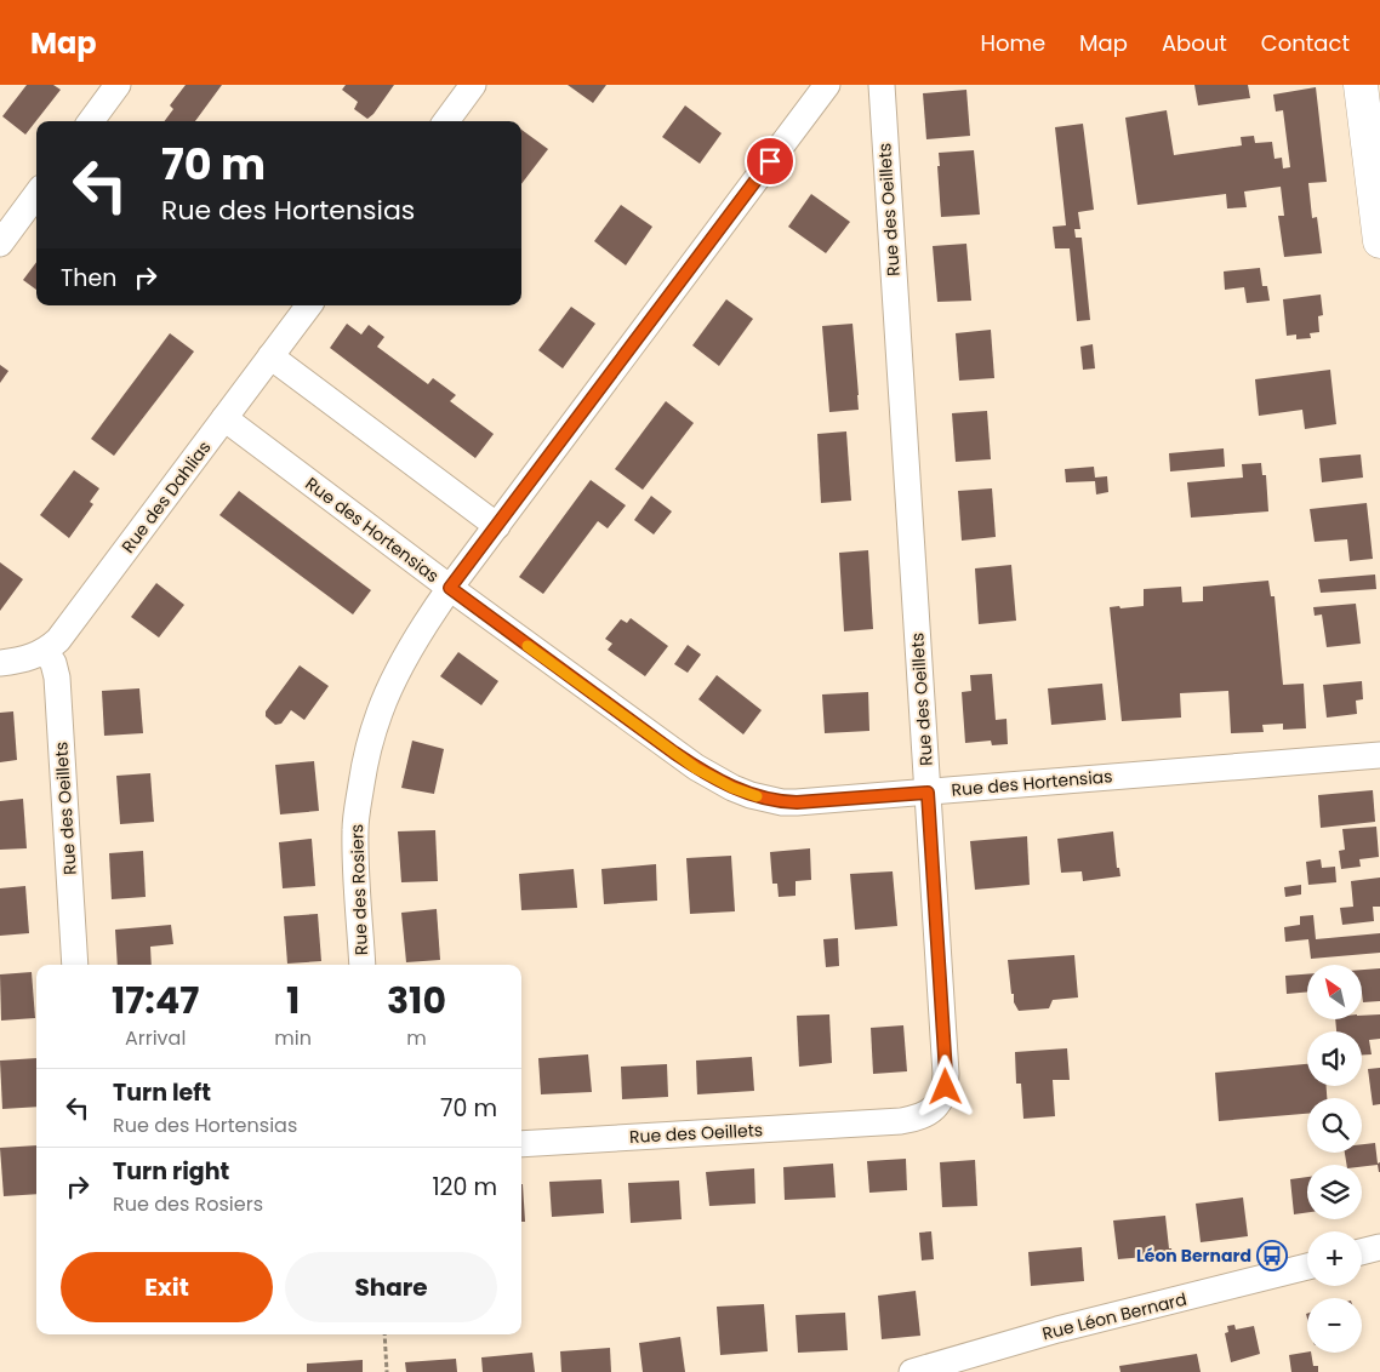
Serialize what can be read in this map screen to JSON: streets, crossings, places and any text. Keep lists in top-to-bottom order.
{
  "streets": {
    "street": [
      "Rue des Oeillets",
      "Rue des Dahlias",
      "Rue des Hortensias",
      "Rue des Rosiers",
      "Rue Léon Bernard"
    ]
  },
  "crossings": [
    ["Rue des Oeillets", "Rue des Dahlias"],
    ["Rue des Oeillets", "Rue des Hortensias"],
    ["Rue des Dahlias", "Rue des Hortensias"],
    ["Rue des Hortensias", "Rue des Rosiers"]
  ],
  "places": {
    "bus stop": ["Léon Bernard"]
  },
  "north": "top left",
  "page": {
    "header": "Map",
    "nav": [
      "Home",
      "Map",
      "About",
      "Contact"
    ],
    "turn": ["70 m", "Rue des Hortensias"],
    "then": "Then",
    "map_buttons": ["+", "−"],
    "eta": [
      "17:47",
      "Arrival",
      "1",
      "min",
      "310",
      "m"
    ],
    "list": [
      {
        "name": "Turn left",
        "note": "Rue des Hortensias",
        "value": "70 m"
      },
      {
        "name": "Turn right",
        "note": "Rue des Rosiers",
        "value": "120 m"
      }
    ],
    "buttons": ["Exit", "Share"]
  }
}
